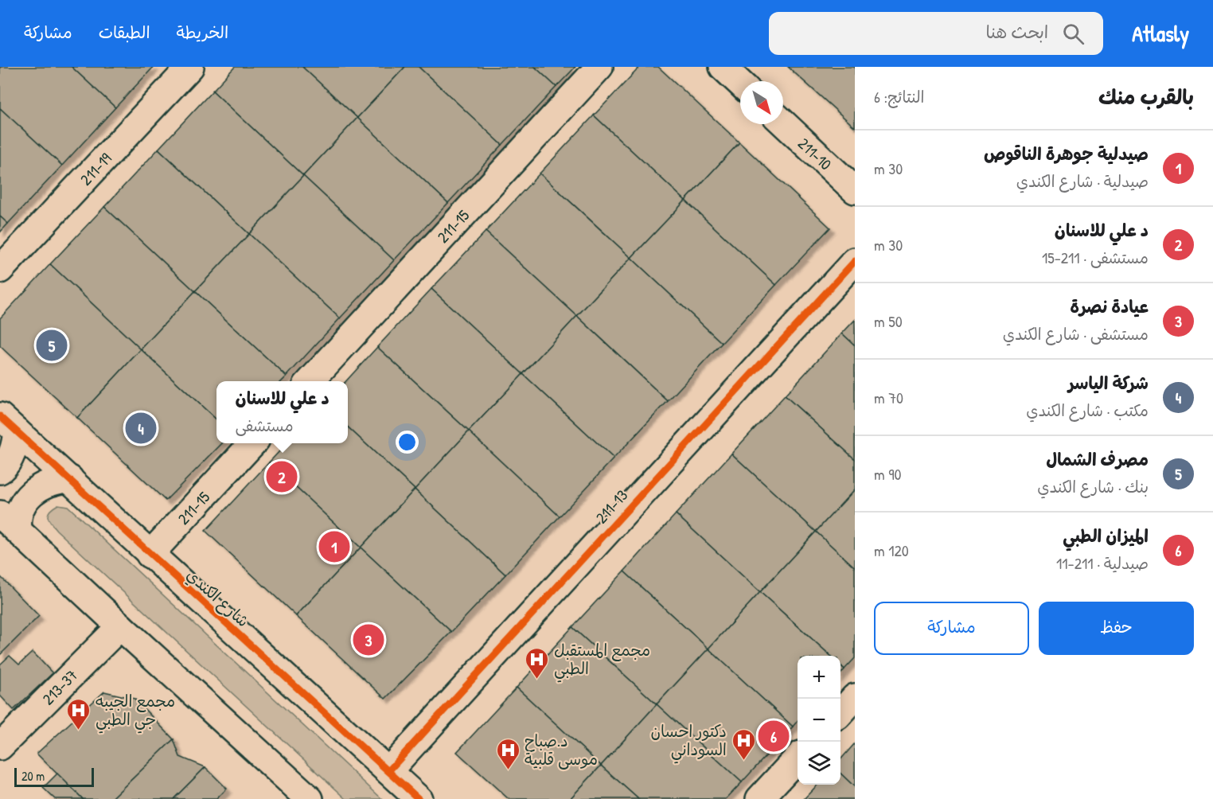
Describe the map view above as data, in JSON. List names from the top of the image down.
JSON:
{
  "streets": {
    "street": [
      "211-10",
      "211-19",
      "211-15",
      "211-13",
      "شارع الكندي",
      "213-37"
    ]
  },
  "crossings": [
    ["211-15", "شارع الكندي"],
    ["211-13", "شارع الكندي"]
  ],
  "places": {
    "hospital": [
      "مجمع المستقبل الطبي",
      "مجمع الجيبه جي الطبي",
      "دكتور احسان السوداني",
      "د.صباح موسى قلبية"
    ]
  },
  "scale_bar": "20 m",
  "north": "bottom right",
  "page": {
    "header": "Atlasly",
    "search": "ابحث هنا",
    "nav": ["الخريطة", "الطبقات", "مشاركة"],
    "heading": ["بالقرب منك", "النتائج: 6"],
    "list": [
      {
        "mark": "1",
        "name": "صيدلية جوهرة الناقوص",
        "note": "صيدلية · شارع الكندي",
        "value": "30 m"
      },
      {
        "mark": "2",
        "name": "د علي للاسنان",
        "note": "مستشفى · 211-15",
        "value": "30 m"
      },
      {
        "mark": "3",
        "name": "عيادة نصرة",
        "note": "مستشفى · شارع الكندي",
        "value": "50 m"
      },
      {
        "mark": "4",
        "name": "شركة الياسر",
        "note": "مكتب · شارع الكندي",
        "value": "70 m"
      },
      {
        "mark": "5",
        "name": "مصرف الشمال",
        "note": "بنك · شارع الكندي",
        "value": "90 m"
      },
      {
        "mark": "6",
        "name": "الميزان الطبي",
        "note": "صيدلية · 211-11",
        "value": "120 m"
      }
    ],
    "pins": [
      "5",
      "4",
      "2",
      "1",
      "3",
      "6"
    ],
    "popup": ["د علي للاسنان", "مستشفى"],
    "buttons": ["حفظ", "مشاركة"],
    "map_buttons": ["+", "−"],
    "scale": "20 m"
  }
}
